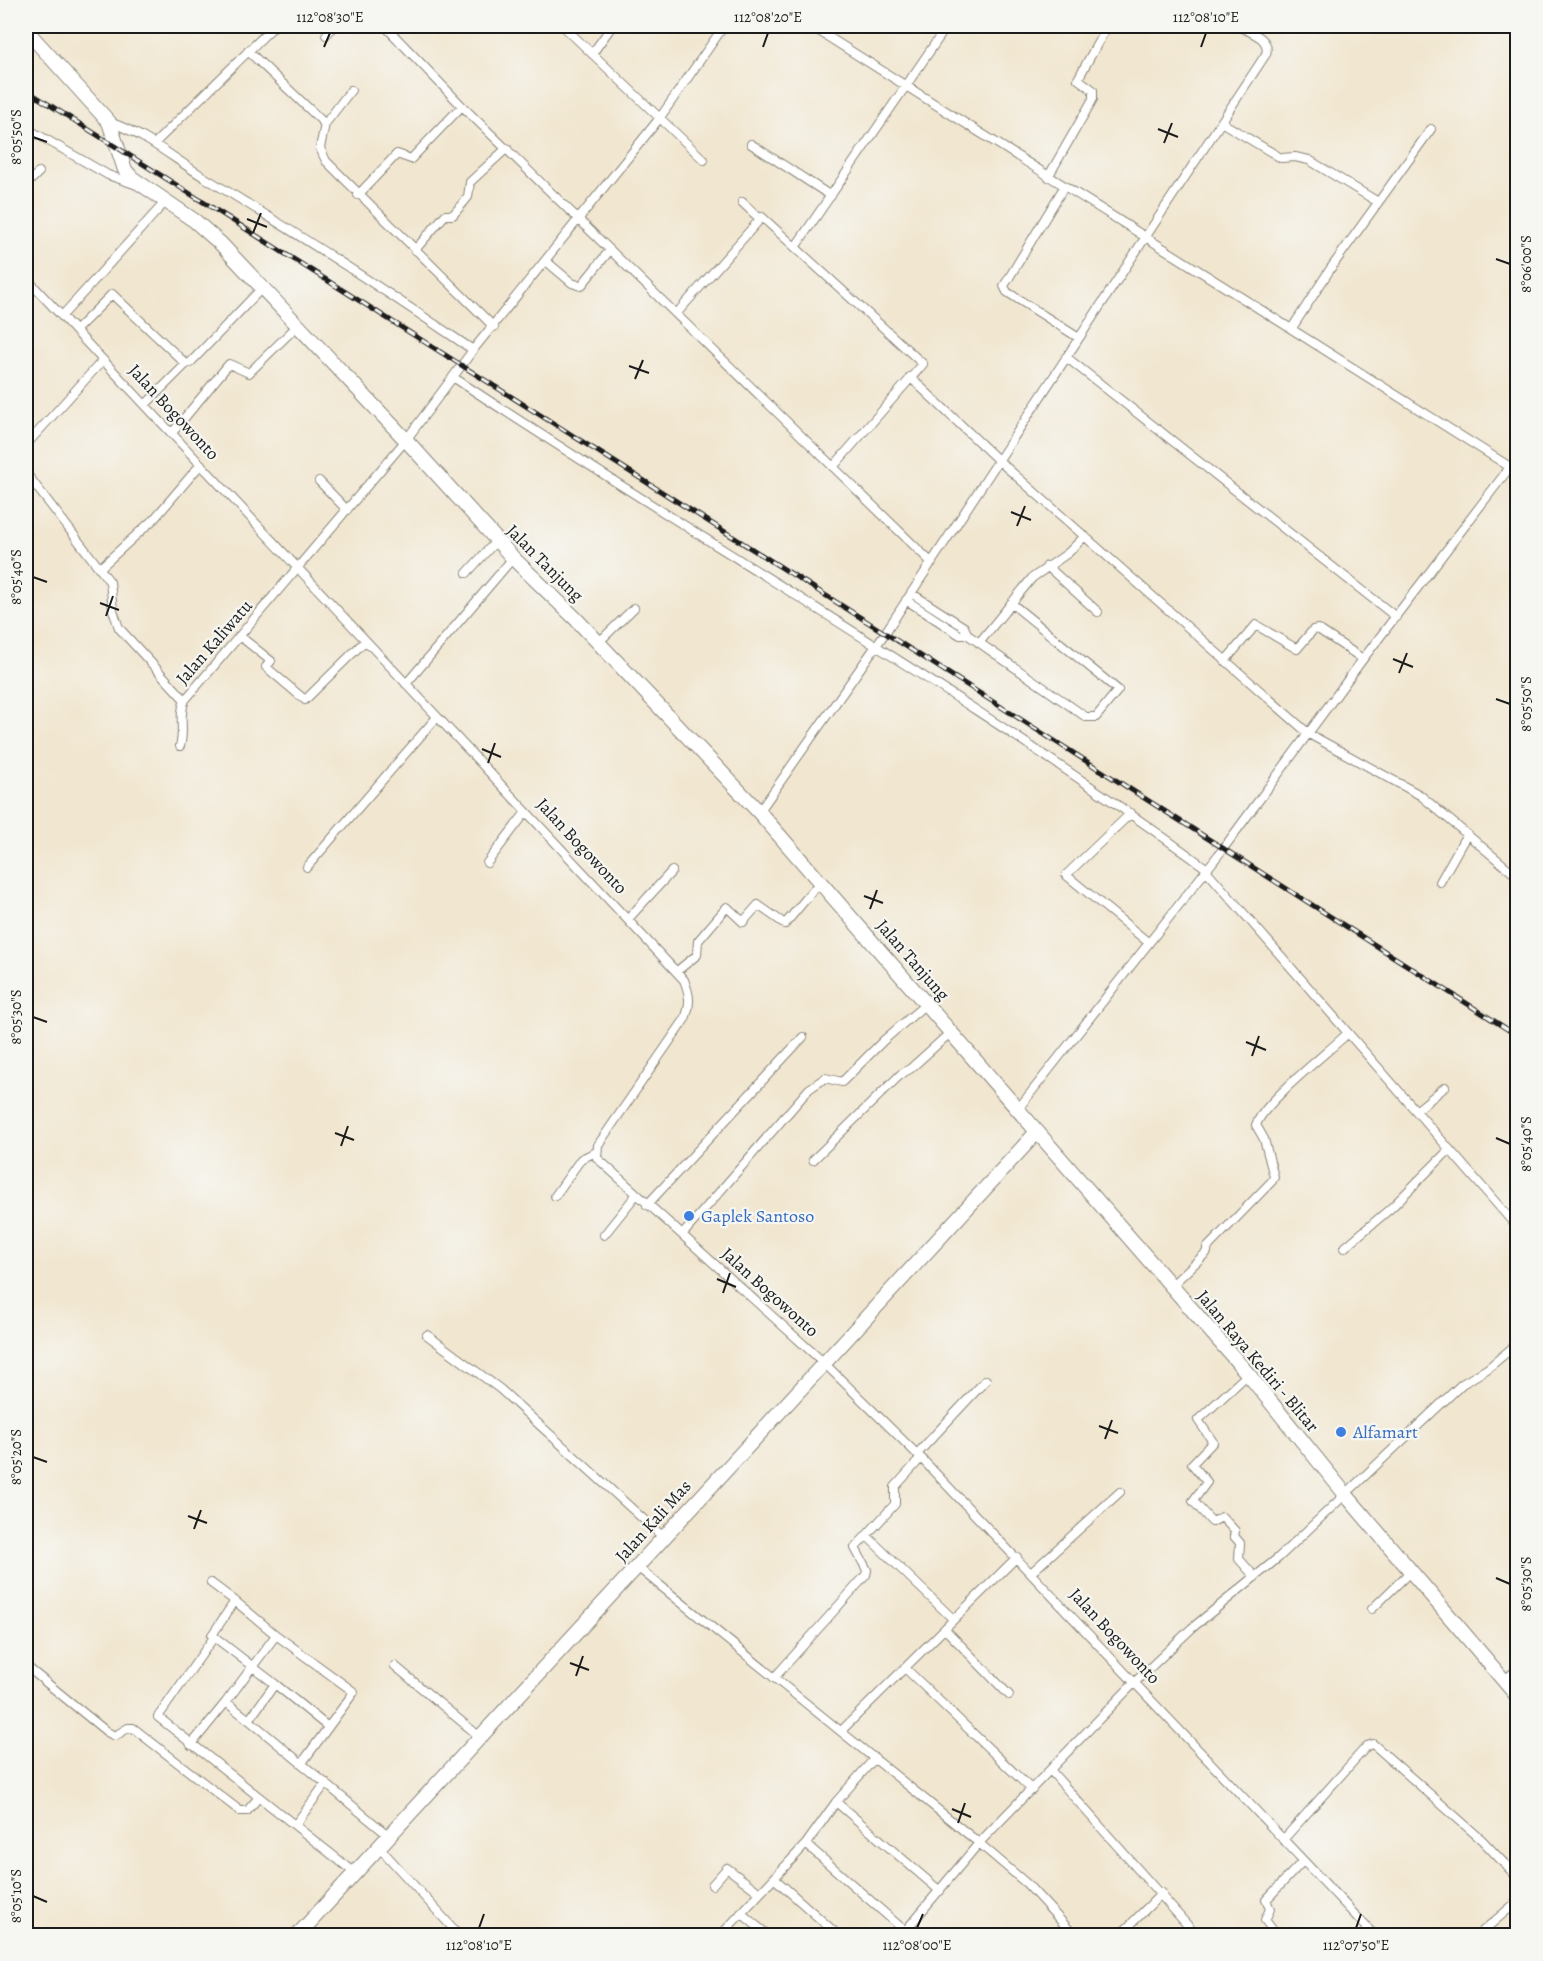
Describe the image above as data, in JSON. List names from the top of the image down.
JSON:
{
  "streets": {
    "main road": ["Jalan Tanjung", "Jalan Raya Kediri - Blitar", "Jalan Kali Mas"],
    "street": ["Jalan Bogowonto", "Jalan Kaliwatu"]
  },
  "crossings": [
    ["Jalan Bogowonto", "Jalan Kaliwatu"],
    ["Jalan Bogowonto", "Jalan Kali Mas"],
    ["Jalan Tanjung", "Jalan Raya Kediri - Blitar"],
    ["Jalan Tanjung", "Jalan Kali Mas"],
    ["Jalan Raya Kediri - Blitar", "Jalan Kali Mas"]
  ],
  "places": ["Gaplek Santoso", "Alfamart"],
  "coordinates": [
    "112°08'30\"E",
    "112°08'20\"E",
    "112°08'10\"E",
    "8°05'50\"S",
    "8°06'00\"S",
    "8°05'40\"S",
    "8°05'30\"S",
    "8°05'20\"S",
    "8°05'10\"S",
    "112°08'00\"E",
    "112°07'50\"E"
  ]
}
